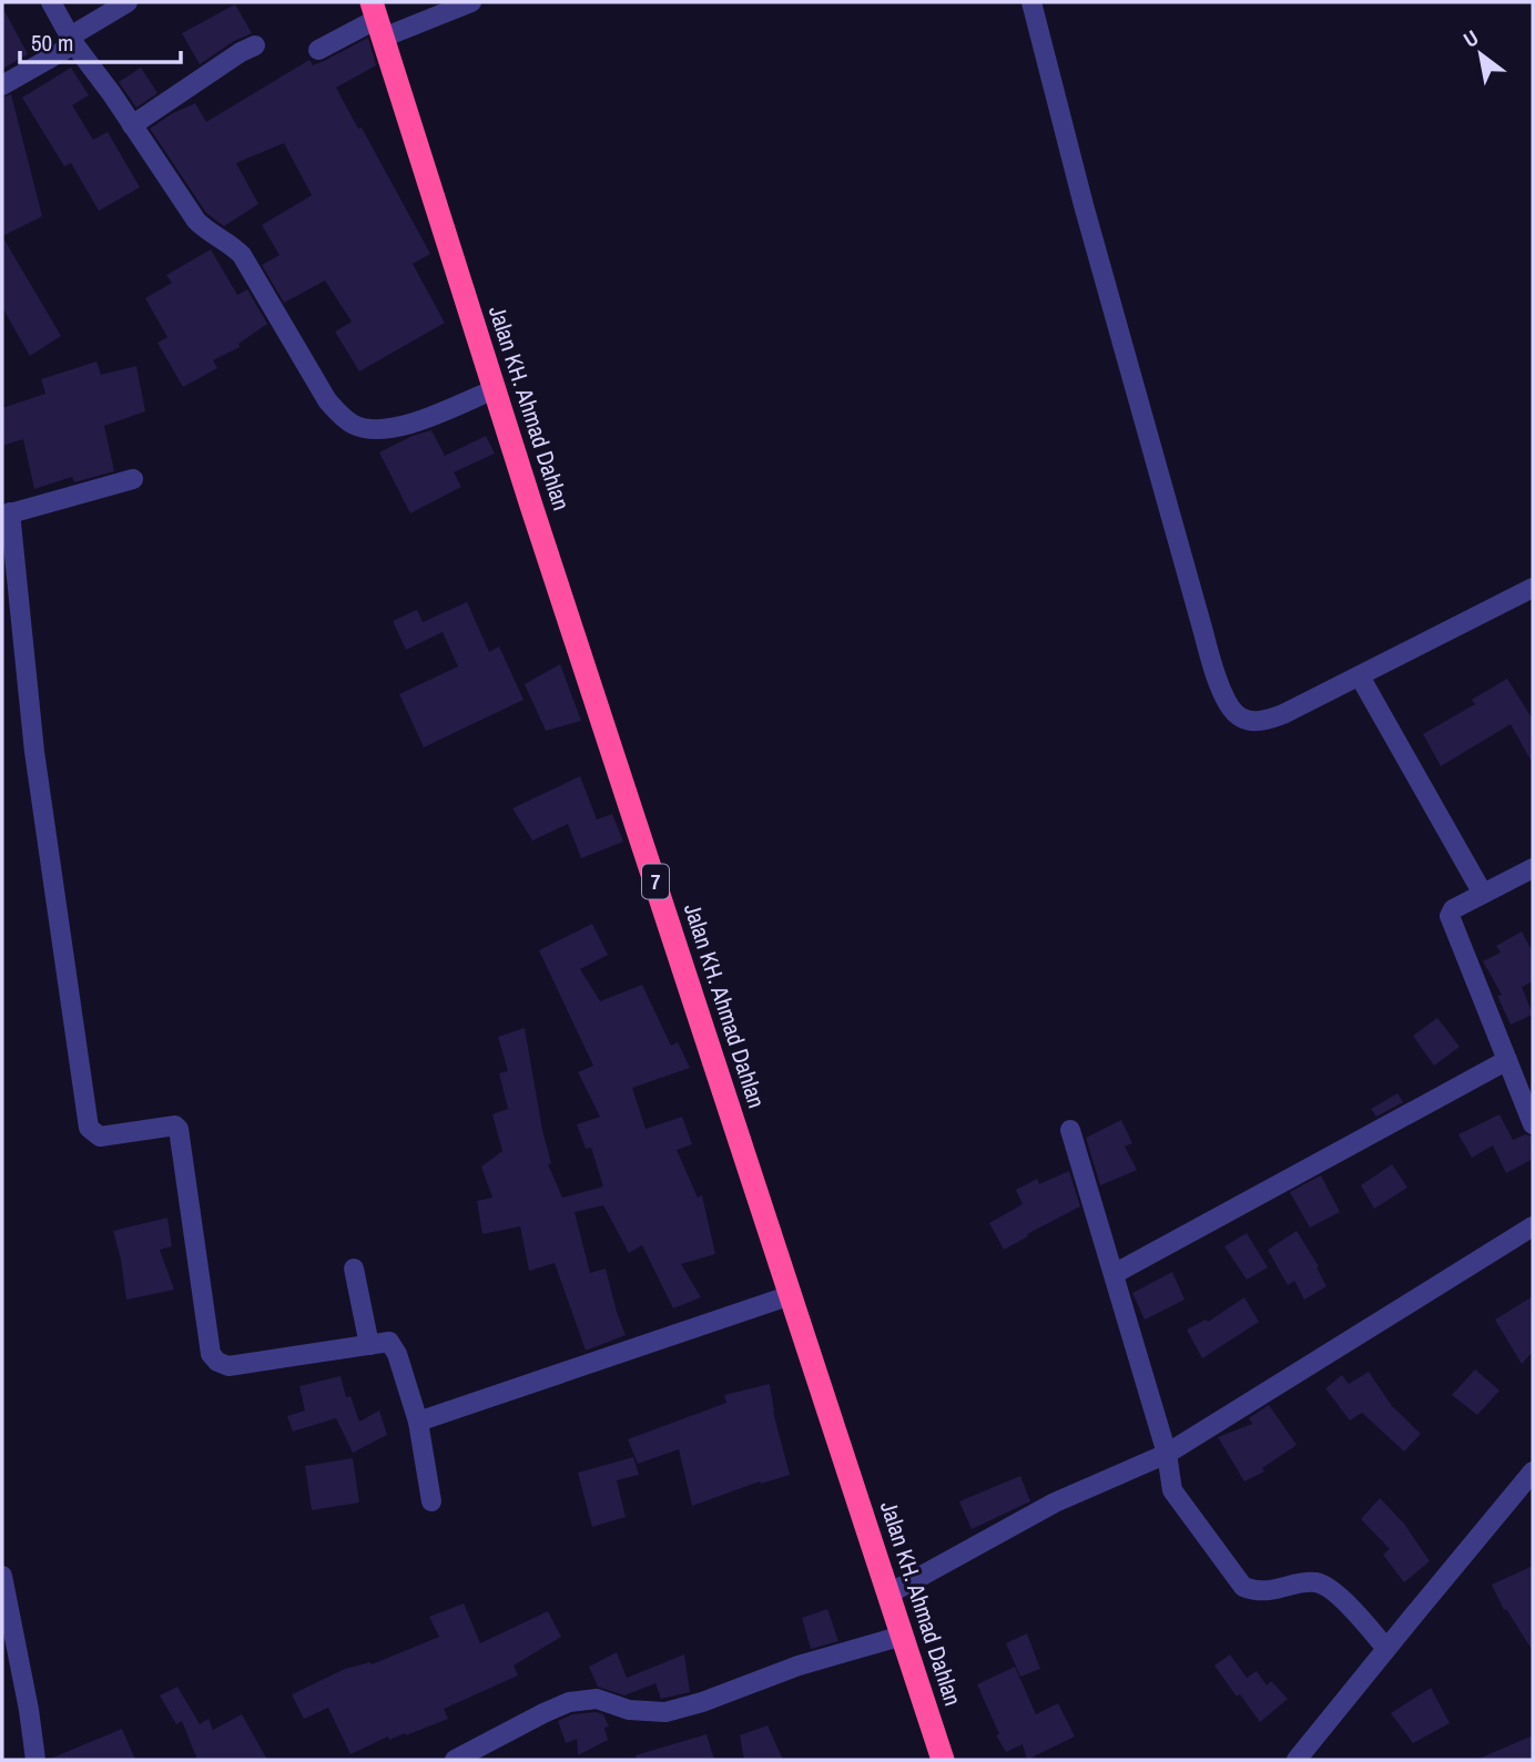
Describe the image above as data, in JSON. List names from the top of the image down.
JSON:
{
  "streets": {
    "highway": ["Jalan KH. Ahmad Dahlan", "7"]
  },
  "scale_bar": "50 m",
  "north": "top left"
}
